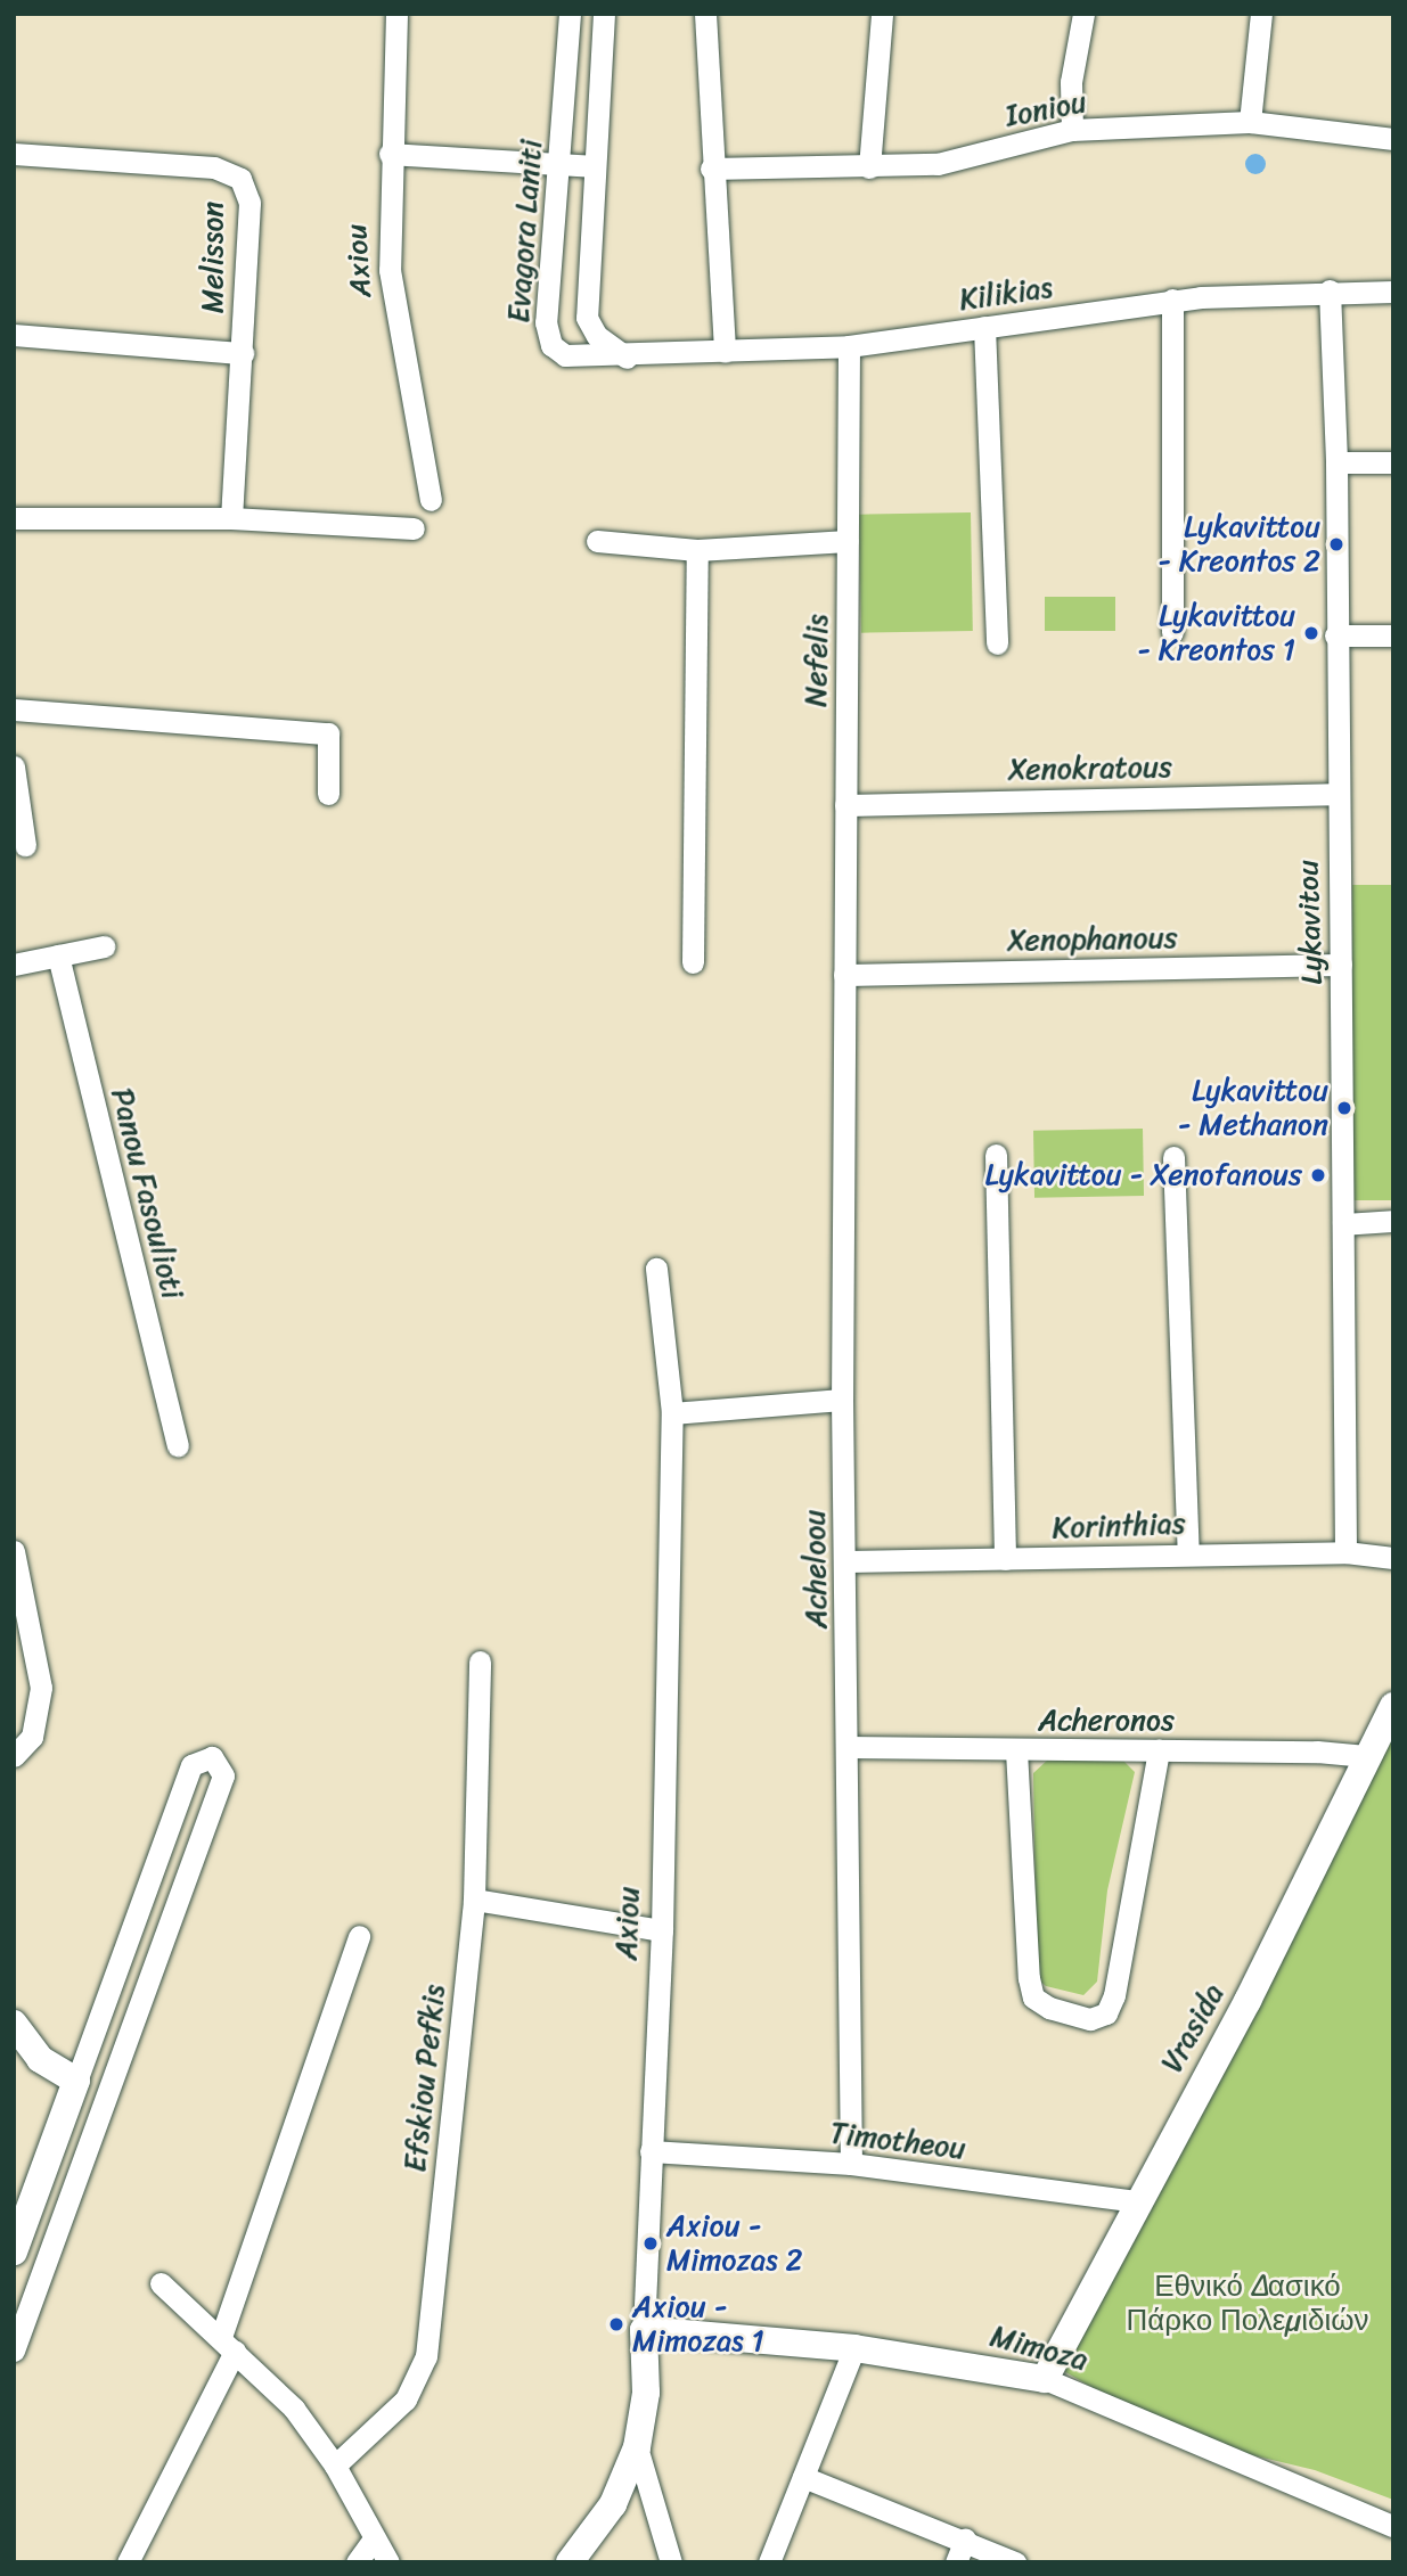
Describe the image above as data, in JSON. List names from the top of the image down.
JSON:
{
  "streets": {
    "street": [
      "Ioniou",
      "Evagora Laniti",
      "Melisson",
      "Axiou",
      "Kilikias",
      "Nefelis",
      "Xenokratous",
      "Lykavitou",
      "Xenophanous",
      "Panou Fasoulioti",
      "Korinthias",
      "Acheloou",
      "Acheronos",
      "Vrasida",
      "Efskiou Pefkis",
      "Timotheou",
      "Mimoza"
    ]
  },
  "crossings": [
    ["Evagora Laniti", "Kilikias"],
    ["Axiou", "Timotheou"],
    ["Axiou", "Mimoza"],
    ["Kilikias", "Nefelis"],
    ["Kilikias", "Lykavitou"],
    ["Nefelis", "Xenokratous"],
    ["Nefelis", "Xenophanous"],
    ["Nefelis", "Acheloou"],
    ["Xenokratous", "Lykavitou"],
    ["Lykavitou", "Xenophanous"],
    ["Lykavitou", "Korinthias"],
    ["Xenophanous", "Acheloou"],
    ["Korinthias", "Acheloou"],
    ["Acheloou", "Acheronos"],
    ["Acheloou", "Timotheou"],
    ["Acheronos", "Vrasida"],
    ["Vrasida", "Timotheou"],
    ["Vrasida", "Mimoza"]
  ],
  "parks": ["Εθνικό Δασικό Πάρκο Πολεμιδιών"],
  "places": [
    "Lykavittou - Kreontos 2",
    "Lykavittou - Kreontos 1",
    "Lykavittou - Methanon",
    "Lykavittou - Xenofanous",
    "Axiou - Mimozas 2",
    "Axiou - Mimozas 1"
  ]
}
